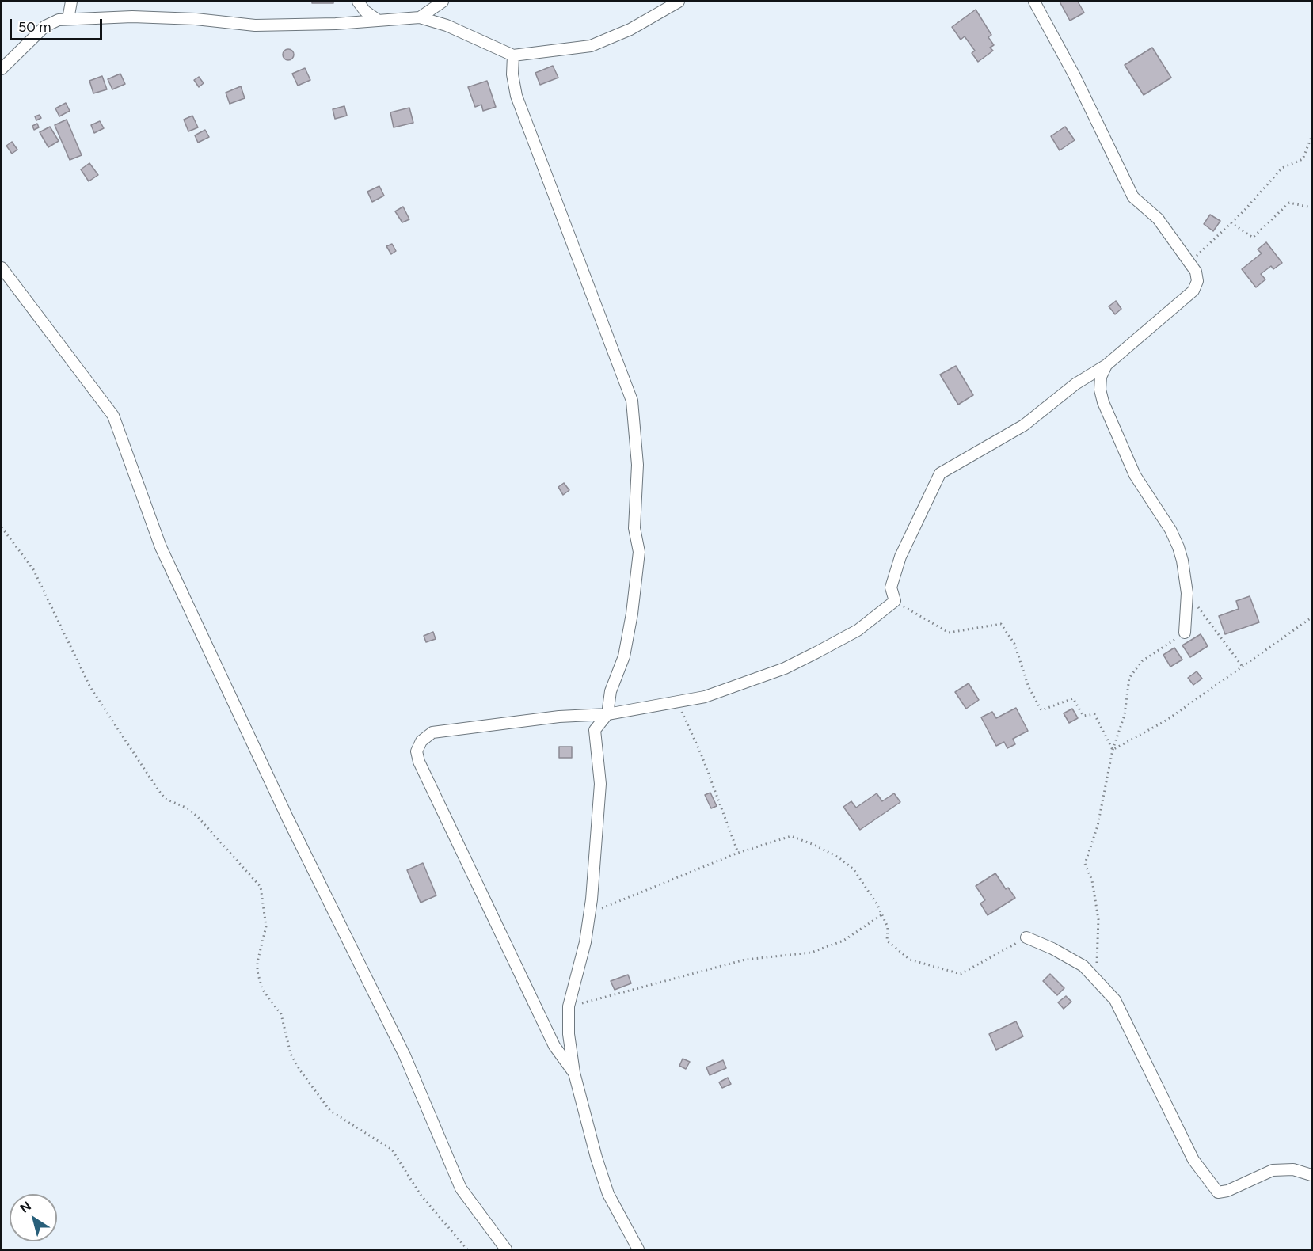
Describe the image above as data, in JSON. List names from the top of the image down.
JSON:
{
  "scale_bar": "50 m",
  "north": "top left"
}
